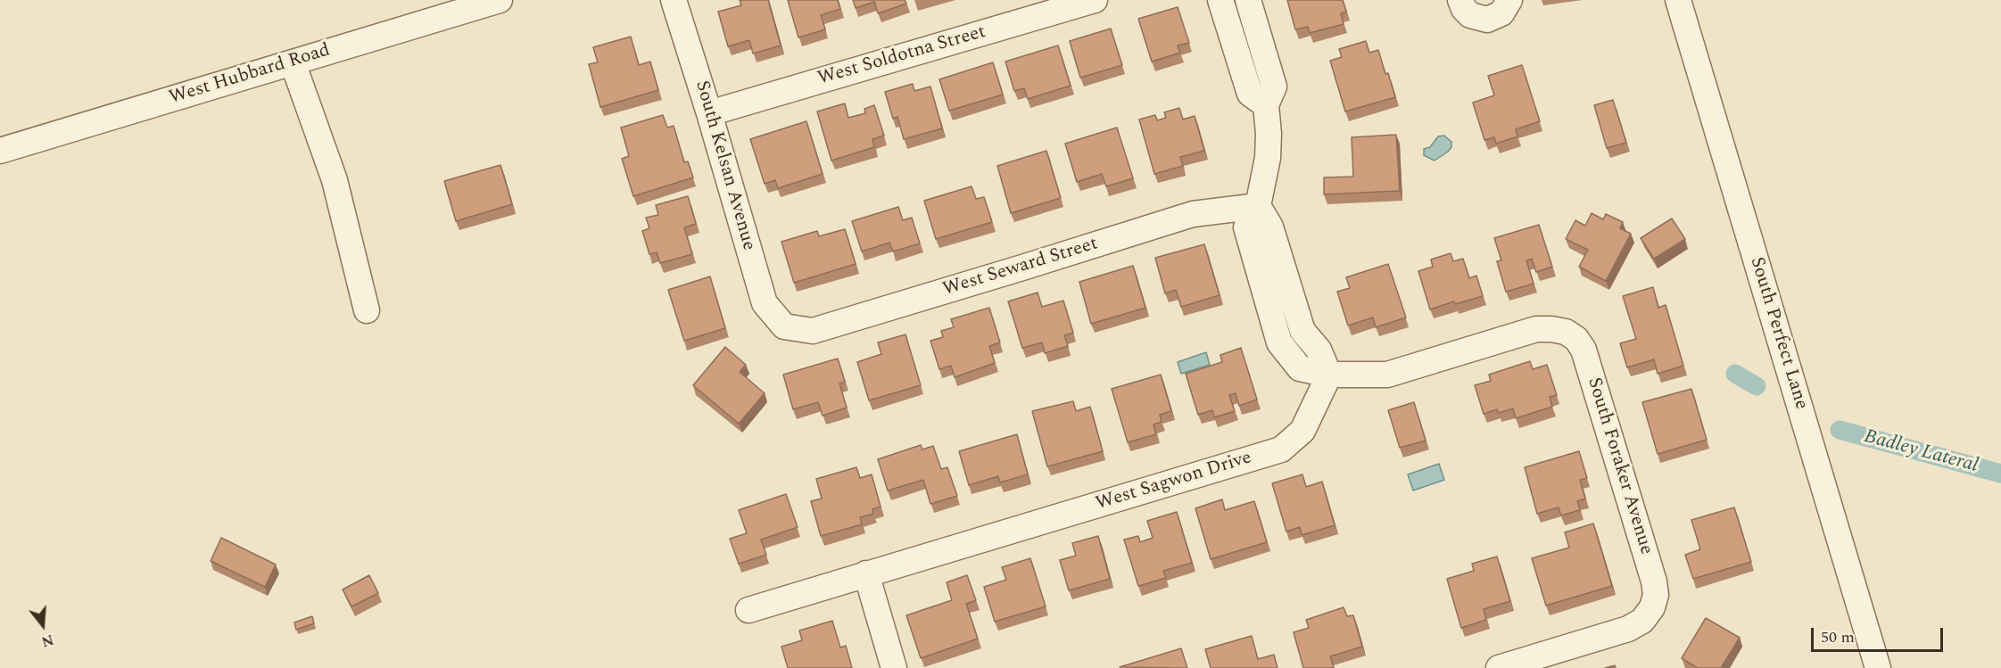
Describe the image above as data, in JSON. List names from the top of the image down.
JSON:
{
  "streets": {
    "street": [
      "West Soldotna Street",
      "West Hubbard Road",
      "South Kelsan Avenue",
      "West Seward Street",
      "South Perfect Lane",
      "South Foraker Avenue",
      "West Sagwon Drive"
    ]
  },
  "crossings": [
    ["West Soldotna Street", "South Kelsan Avenue"],
    ["South Kelsan Avenue", "West Seward Street"],
    ["South Foraker Avenue", "West Sagwon Drive"]
  ],
  "water": ["Badley Lateral"],
  "scale_bar": "50 m",
  "north": "bottom"
}
